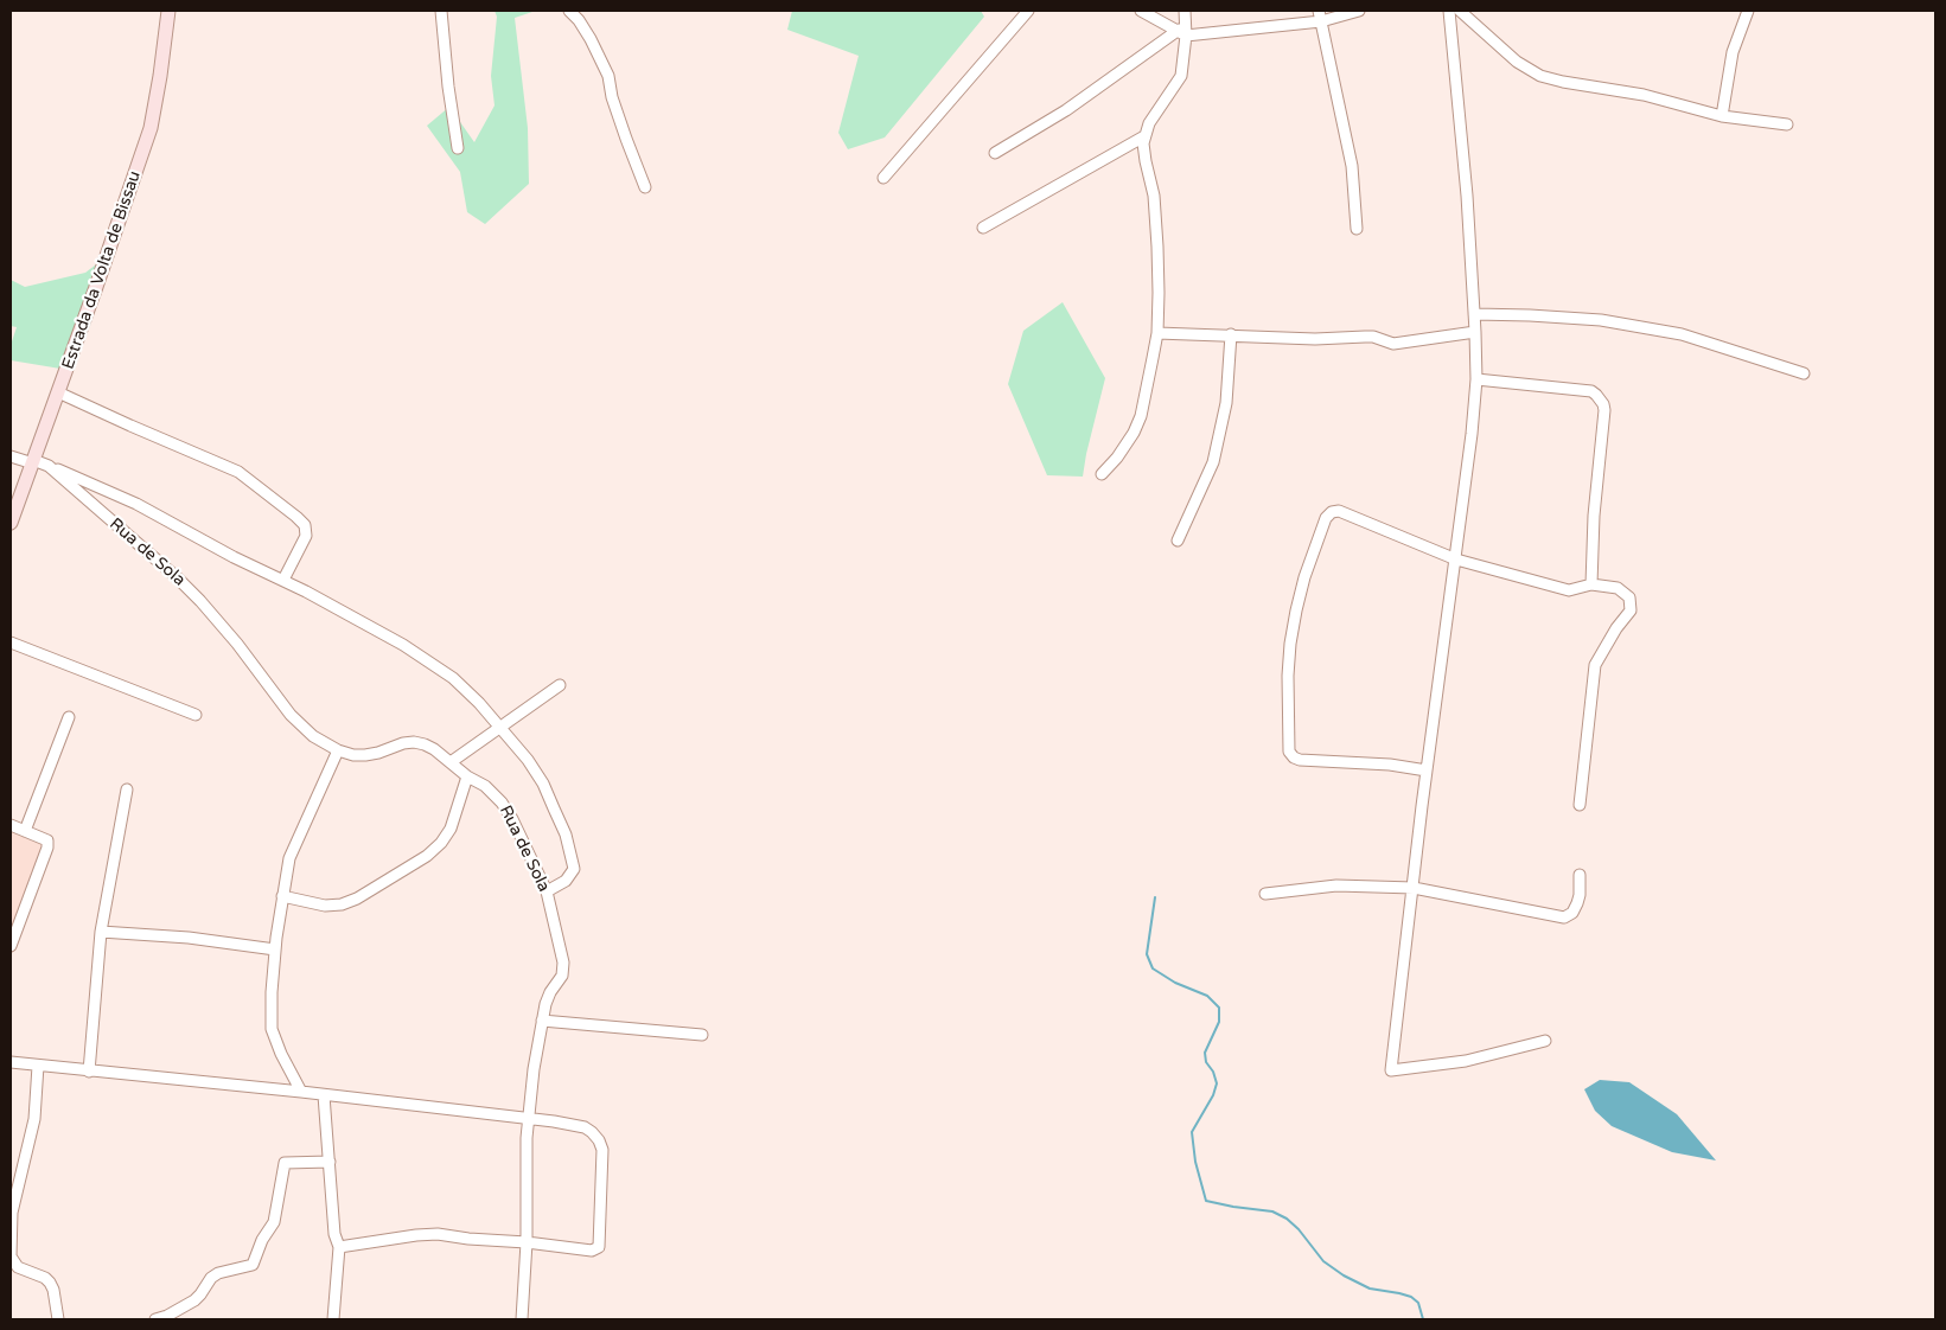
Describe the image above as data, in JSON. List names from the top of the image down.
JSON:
{
  "streets": {
    "main road": ["Estrada da Volta de Bissau"],
    "street": ["Rua de Sola"]
  },
  "crossings": [
    ["Estrada da Volta de Bissau", "Rua de Sola"]
  ]
}
